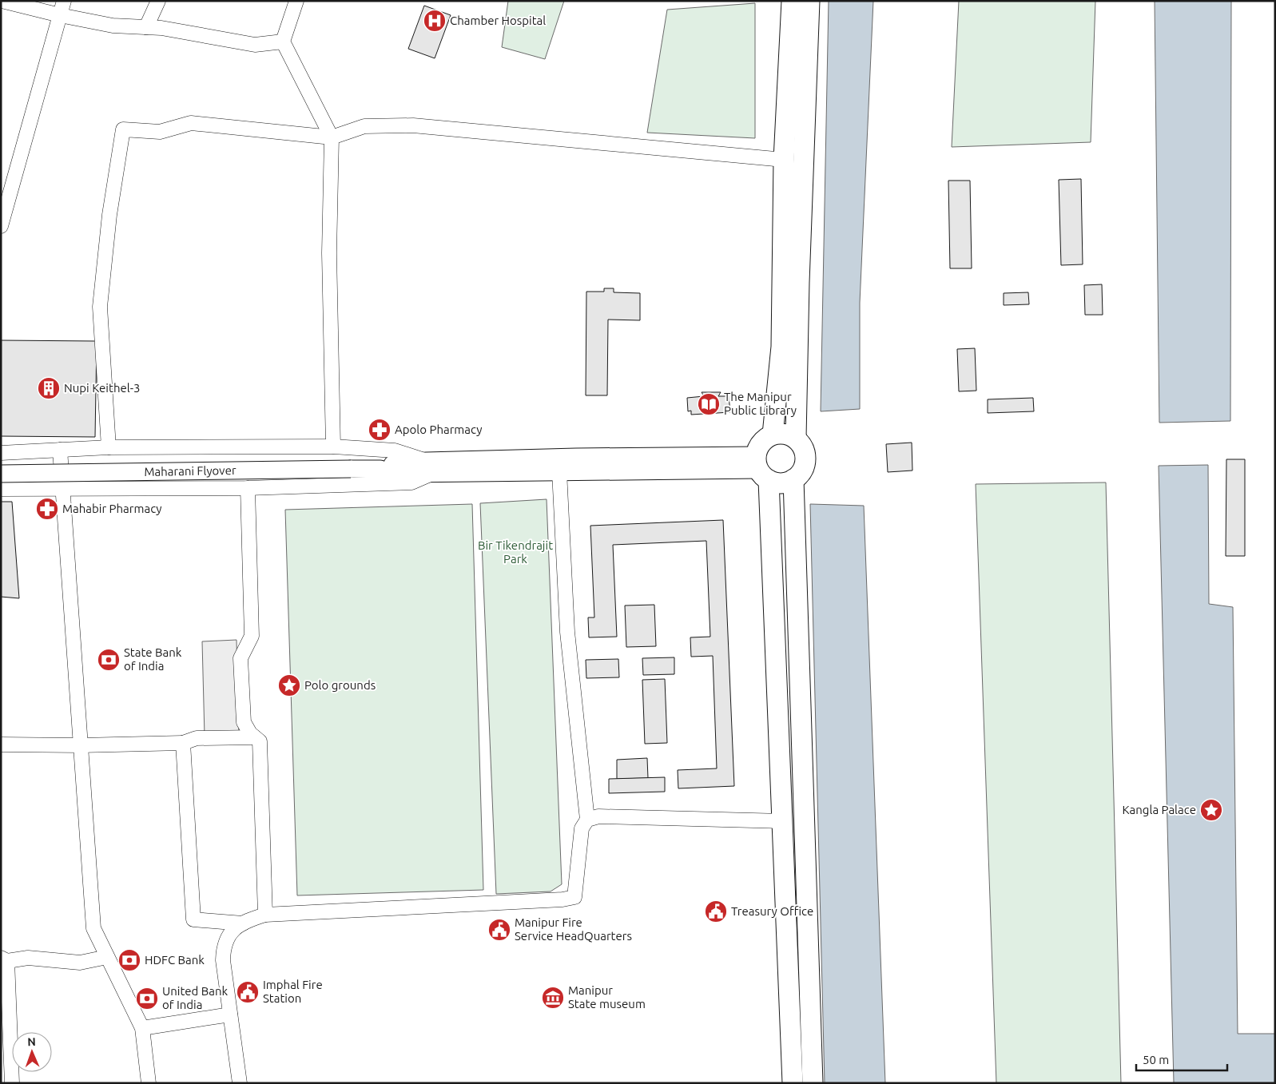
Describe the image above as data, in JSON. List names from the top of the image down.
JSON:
{
  "streets": {
    "main road": ["Maharani Flyover"]
  },
  "parks": ["Bir Tikendrajit Park"],
  "places": {
    "hospital": ["Chamber Hospital"],
    "building": ["Nupi Keithel-3"],
    "library": ["The Manipur Public Library"],
    "pharmacy": ["Apolo Pharmacy", "Mahabir Pharmacy"],
    "bank": ["State Bank of India", "HDFC Bank", "United Bank of India"],
    "place": ["Polo grounds", "Kangla Palace"],
    "public building": ["Treasury Office", "Manipur Fire Service HeadQuarters", "Imphal Fire Station"],
    "museum": ["Manipur State museum"]
  },
  "scale_bar": "50 m",
  "north": "top"
}
